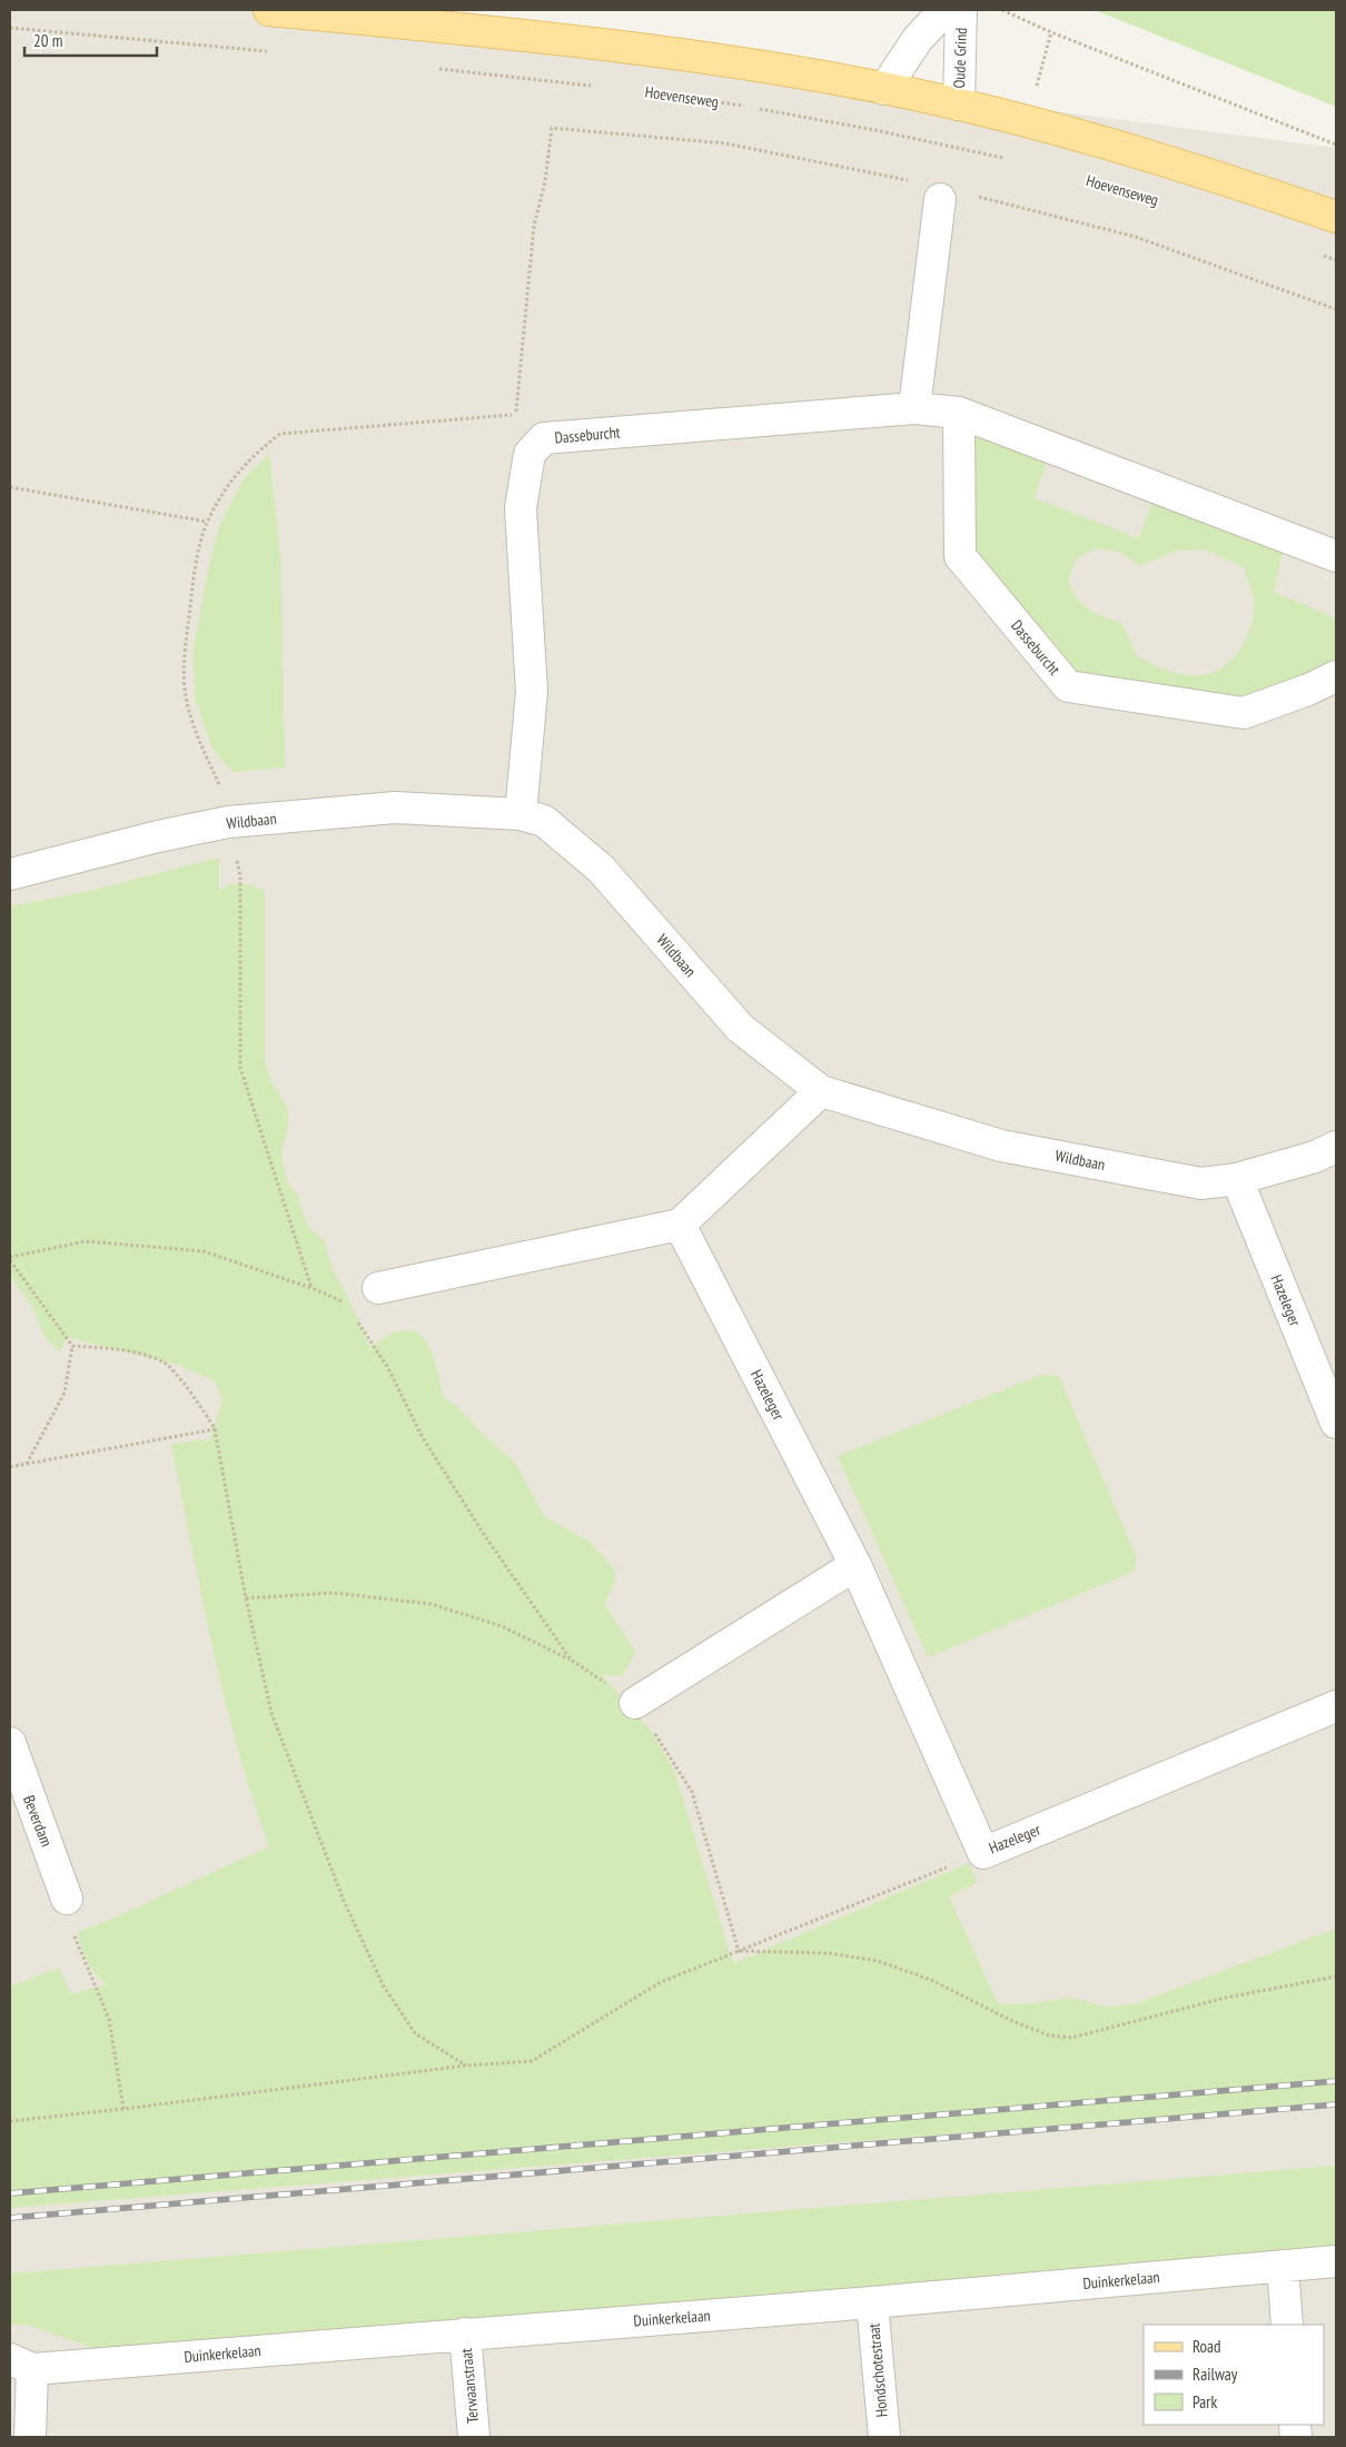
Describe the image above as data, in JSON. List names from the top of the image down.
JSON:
{
  "streets": {
    "street": [
      "Oude Grind",
      "Dasseburcht",
      "Wildbaan",
      "Hazeleger",
      "Beverdam",
      "Duinkerkelaan",
      "Hondschotestraat",
      "Terwaanstraat"
    ],
    "path": ["Hoevenseweg"]
  },
  "crossings": [
    ["Dasseburcht", "Wildbaan"],
    ["Wildbaan", "Hazeleger"],
    ["Duinkerkelaan", "Hondschotestraat"],
    ["Duinkerkelaan", "Terwaanstraat"]
  ],
  "legend": ["Road", "Railway", "Park"],
  "scale_bar": "20 m"
}
